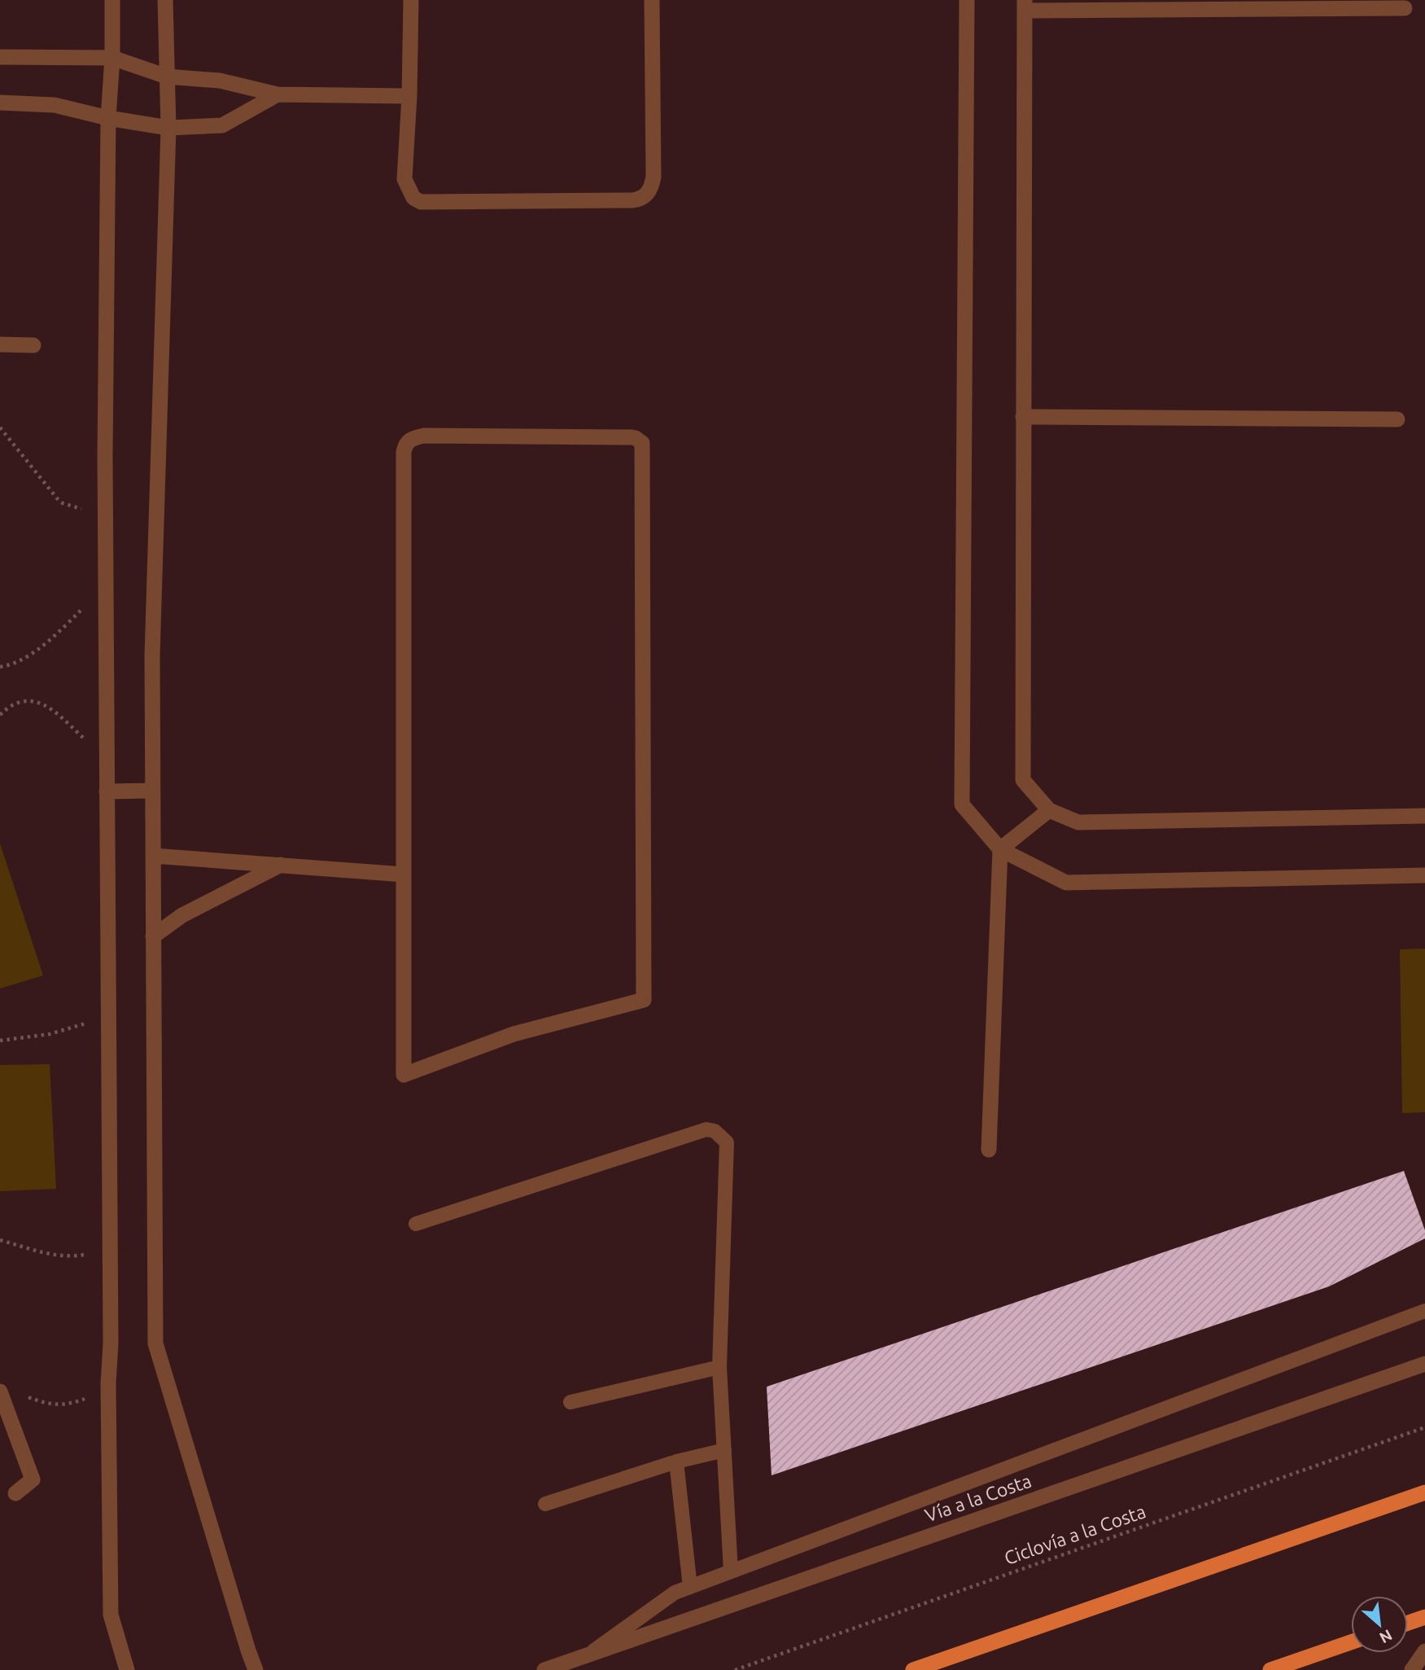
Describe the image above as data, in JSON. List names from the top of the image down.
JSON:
{
  "streets": {
    "street": ["Vía a la Costa"],
    "path": ["Ciclovía a la Costa"]
  },
  "north": "bottom right"
}
